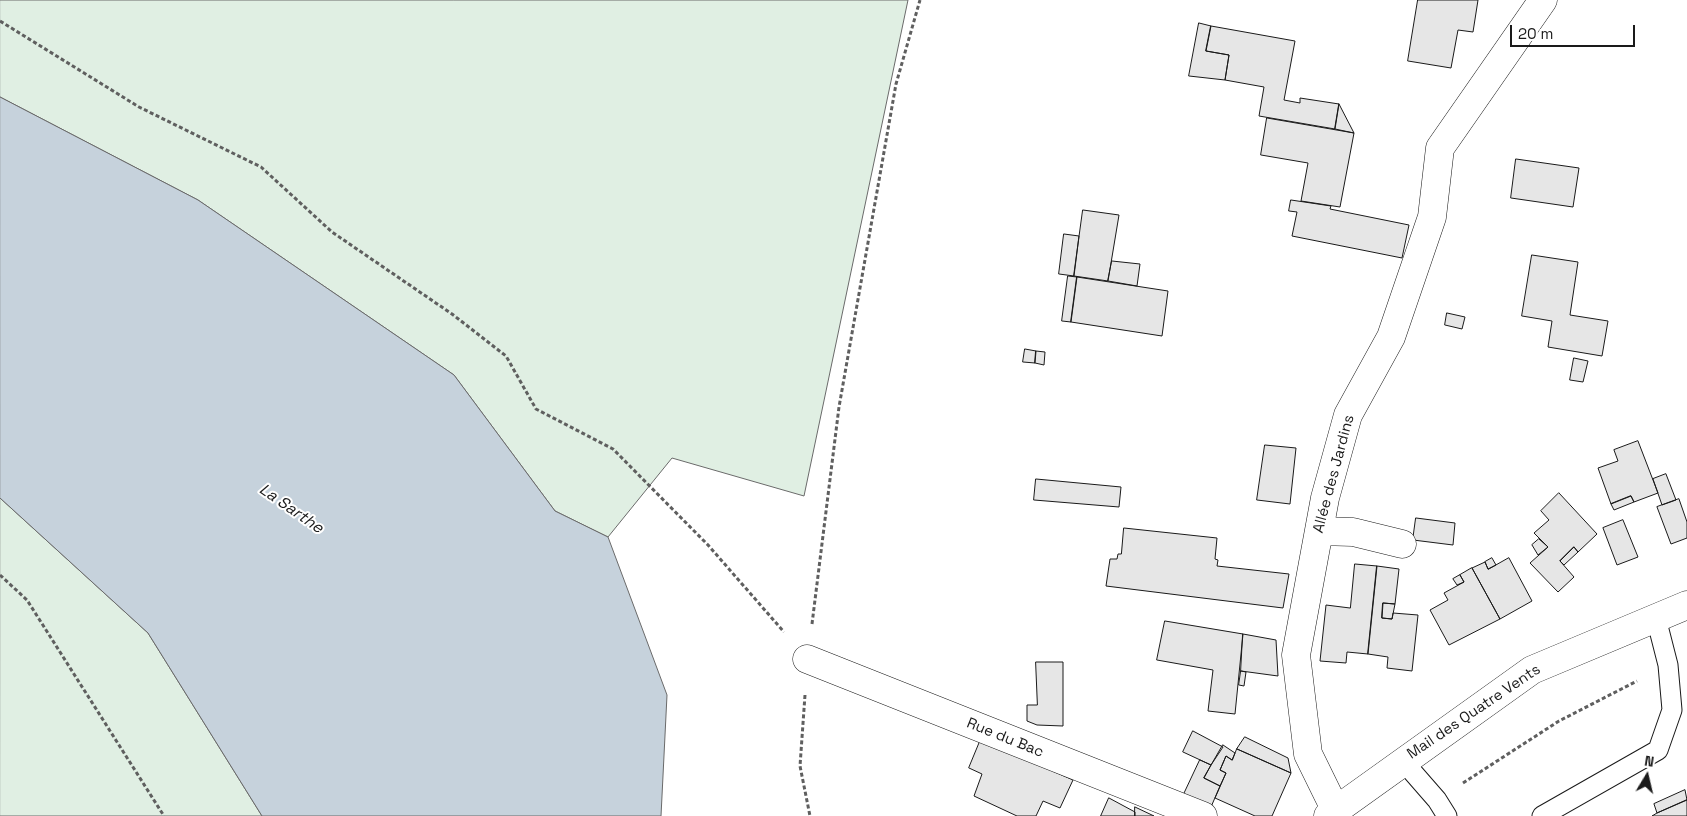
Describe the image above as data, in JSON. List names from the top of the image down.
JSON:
{
  "streets": {
    "street": ["Allée des Jardins", "Mail des Quatre Vents", "Rue du Bac"]
  },
  "crossings": [
    ["Allée des Jardins", "Mail des Quatre Vents"]
  ],
  "water": ["La Sarthe"],
  "scale_bar": "20 m",
  "north": "top"
}
